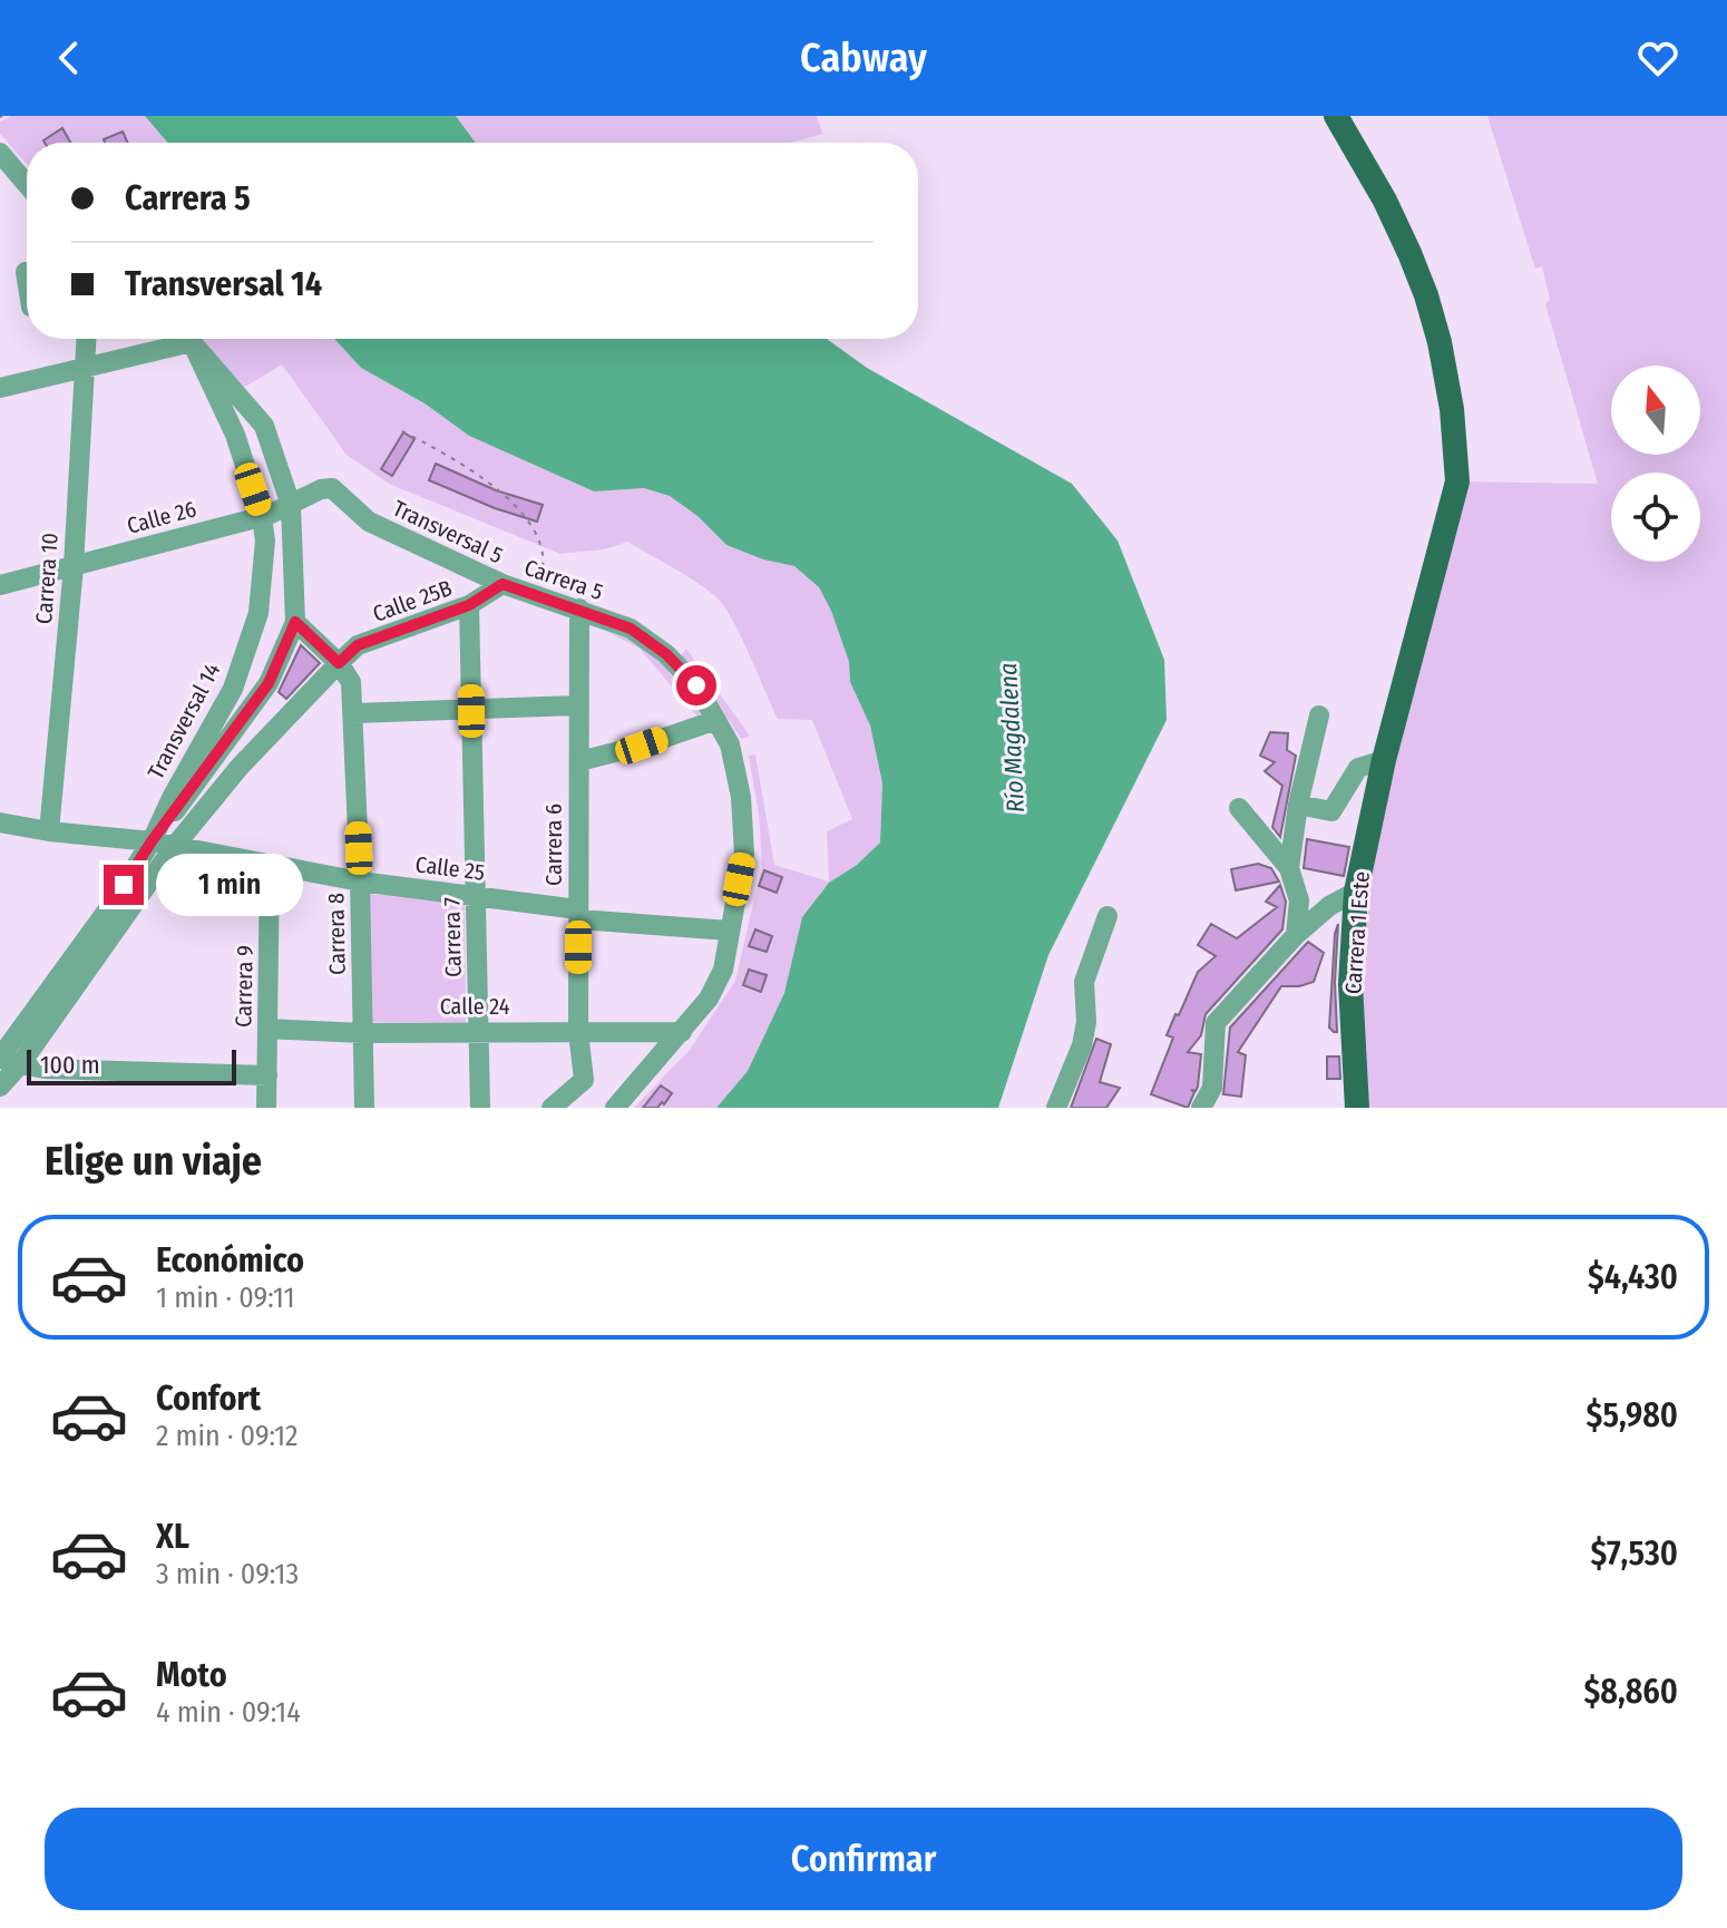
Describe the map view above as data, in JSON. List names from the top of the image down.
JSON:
{
  "streets": {
    "main road": ["Carrera 1 Este"],
    "street": [
      "Calle 26",
      "Transversal 5",
      "Carrera 10",
      "Carrera 5",
      "Calle 25B",
      "Transversal 14",
      "Carrera 6",
      "Calle 25",
      "Carrera 8",
      "Carrera 7",
      "Carrera 9",
      "Calle 24"
    ]
  },
  "crossings": [
    ["Calle 26", "Transversal 5"],
    ["Calle 26", "Carrera 10"],
    ["Calle 26", "Transversal 14"],
    ["Transversal 5", "Carrera 5"],
    ["Transversal 5", "Calle 25B"],
    ["Carrera 10", "Calle 25"],
    ["Carrera 5", "Calle 25B"],
    ["Carrera 5", "Carrera 6"],
    ["Carrera 5", "Calle 25"],
    ["Carrera 5", "Calle 24"],
    ["Calle 25B", "Transversal 14"],
    ["Calle 25B", "Carrera 8"],
    ["Calle 25B", "Carrera 7"],
    ["Transversal 14", "Calle 25"],
    ["Transversal 14", "Carrera 8"],
    ["Carrera 6", "Calle 25"],
    ["Carrera 6", "Calle 24"],
    ["Calle 25", "Carrera 8"],
    ["Calle 25", "Carrera 7"],
    ["Calle 25", "Carrera 9"],
    ["Carrera 8", "Calle 24"],
    ["Carrera 7", "Calle 24"],
    ["Carrera 9", "Calle 24"]
  ],
  "water": ["Río Magdalena"],
  "scale_bar": "100 m",
  "north": "top",
  "page": {
    "header": "Cabway",
    "banner": ["Carrera 5", "Transversal 14"],
    "bubble": "1 min",
    "scale": "100 m",
    "heading": "Elige un viaje",
    "list": [
      {
        "name": "Económico",
        "note": "1 min · 09:11",
        "value": "$4,430"
      },
      {
        "name": "Confort",
        "note": "2 min · 09:12",
        "value": "$5,980"
      },
      {
        "name": "XL",
        "note": "3 min · 09:13",
        "value": "$7,530"
      },
      {
        "name": "Moto",
        "note": "4 min · 09:14",
        "value": "$8,860"
      }
    ],
    "buttons": "Confirmar"
  }
}
